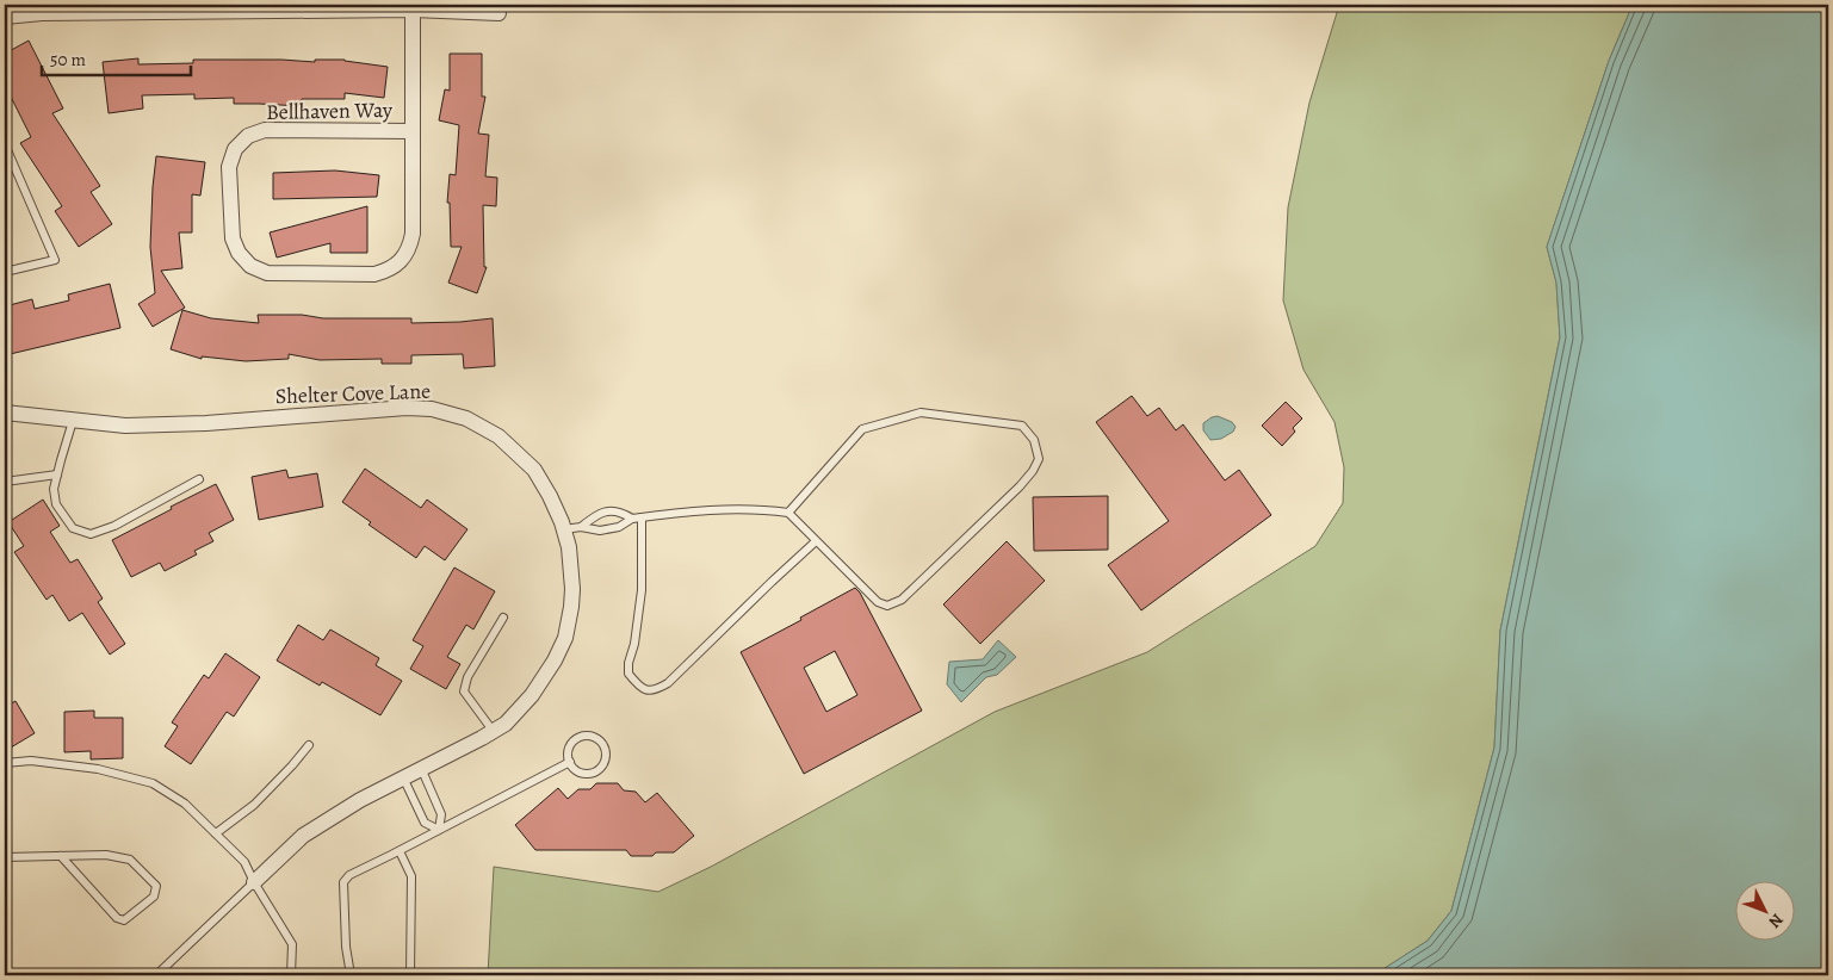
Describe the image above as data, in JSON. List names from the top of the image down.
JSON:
{
  "streets": {
    "street": ["Bellhaven Way", "Shelter Cove Lane"]
  },
  "scale_bar": "50 m",
  "north": "bottom right"
}
